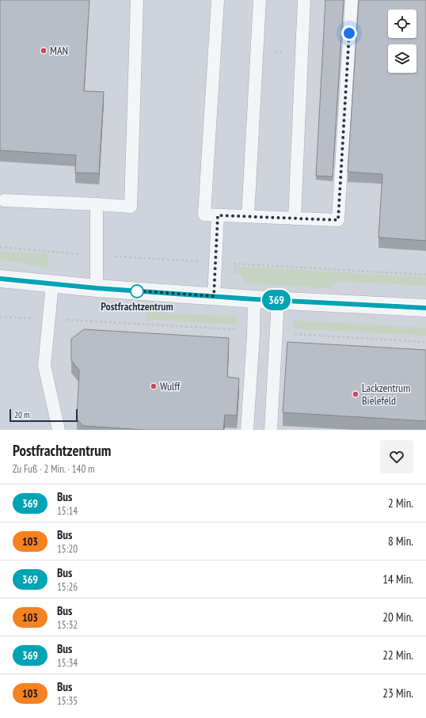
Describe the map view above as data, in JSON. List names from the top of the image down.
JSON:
{
  "places": [
    "MAN",
    "Postfrachtzentrum",
    "Wulff",
    "Lackzentrum Bielefeld"
  ],
  "lines": ["bus line 369"],
  "scale_bar": "20 m",
  "page": {
    "on_map": "369",
    "scale": "20 m",
    "heading": ["Postfrachtzentrum", "Zu Fuß · 2 Min. · 140 m"],
    "list": [
      {
        "mark": "369",
        "name": "Bus",
        "note": "15:14",
        "value": "2 Min."
      },
      {
        "mark": "103",
        "name": "Bus",
        "note": "15:20",
        "value": "8 Min."
      },
      {
        "mark": "369",
        "name": "Bus",
        "note": "15:26",
        "value": "14 Min."
      },
      {
        "mark": "103",
        "name": "Bus",
        "note": "15:32",
        "value": "20 Min."
      },
      {
        "mark": "369",
        "name": "Bus",
        "note": "15:34",
        "value": "22 Min."
      },
      {
        "mark": "103",
        "name": "Bus",
        "note": "15:35",
        "value": "23 Min."
      }
    ]
  }
}
